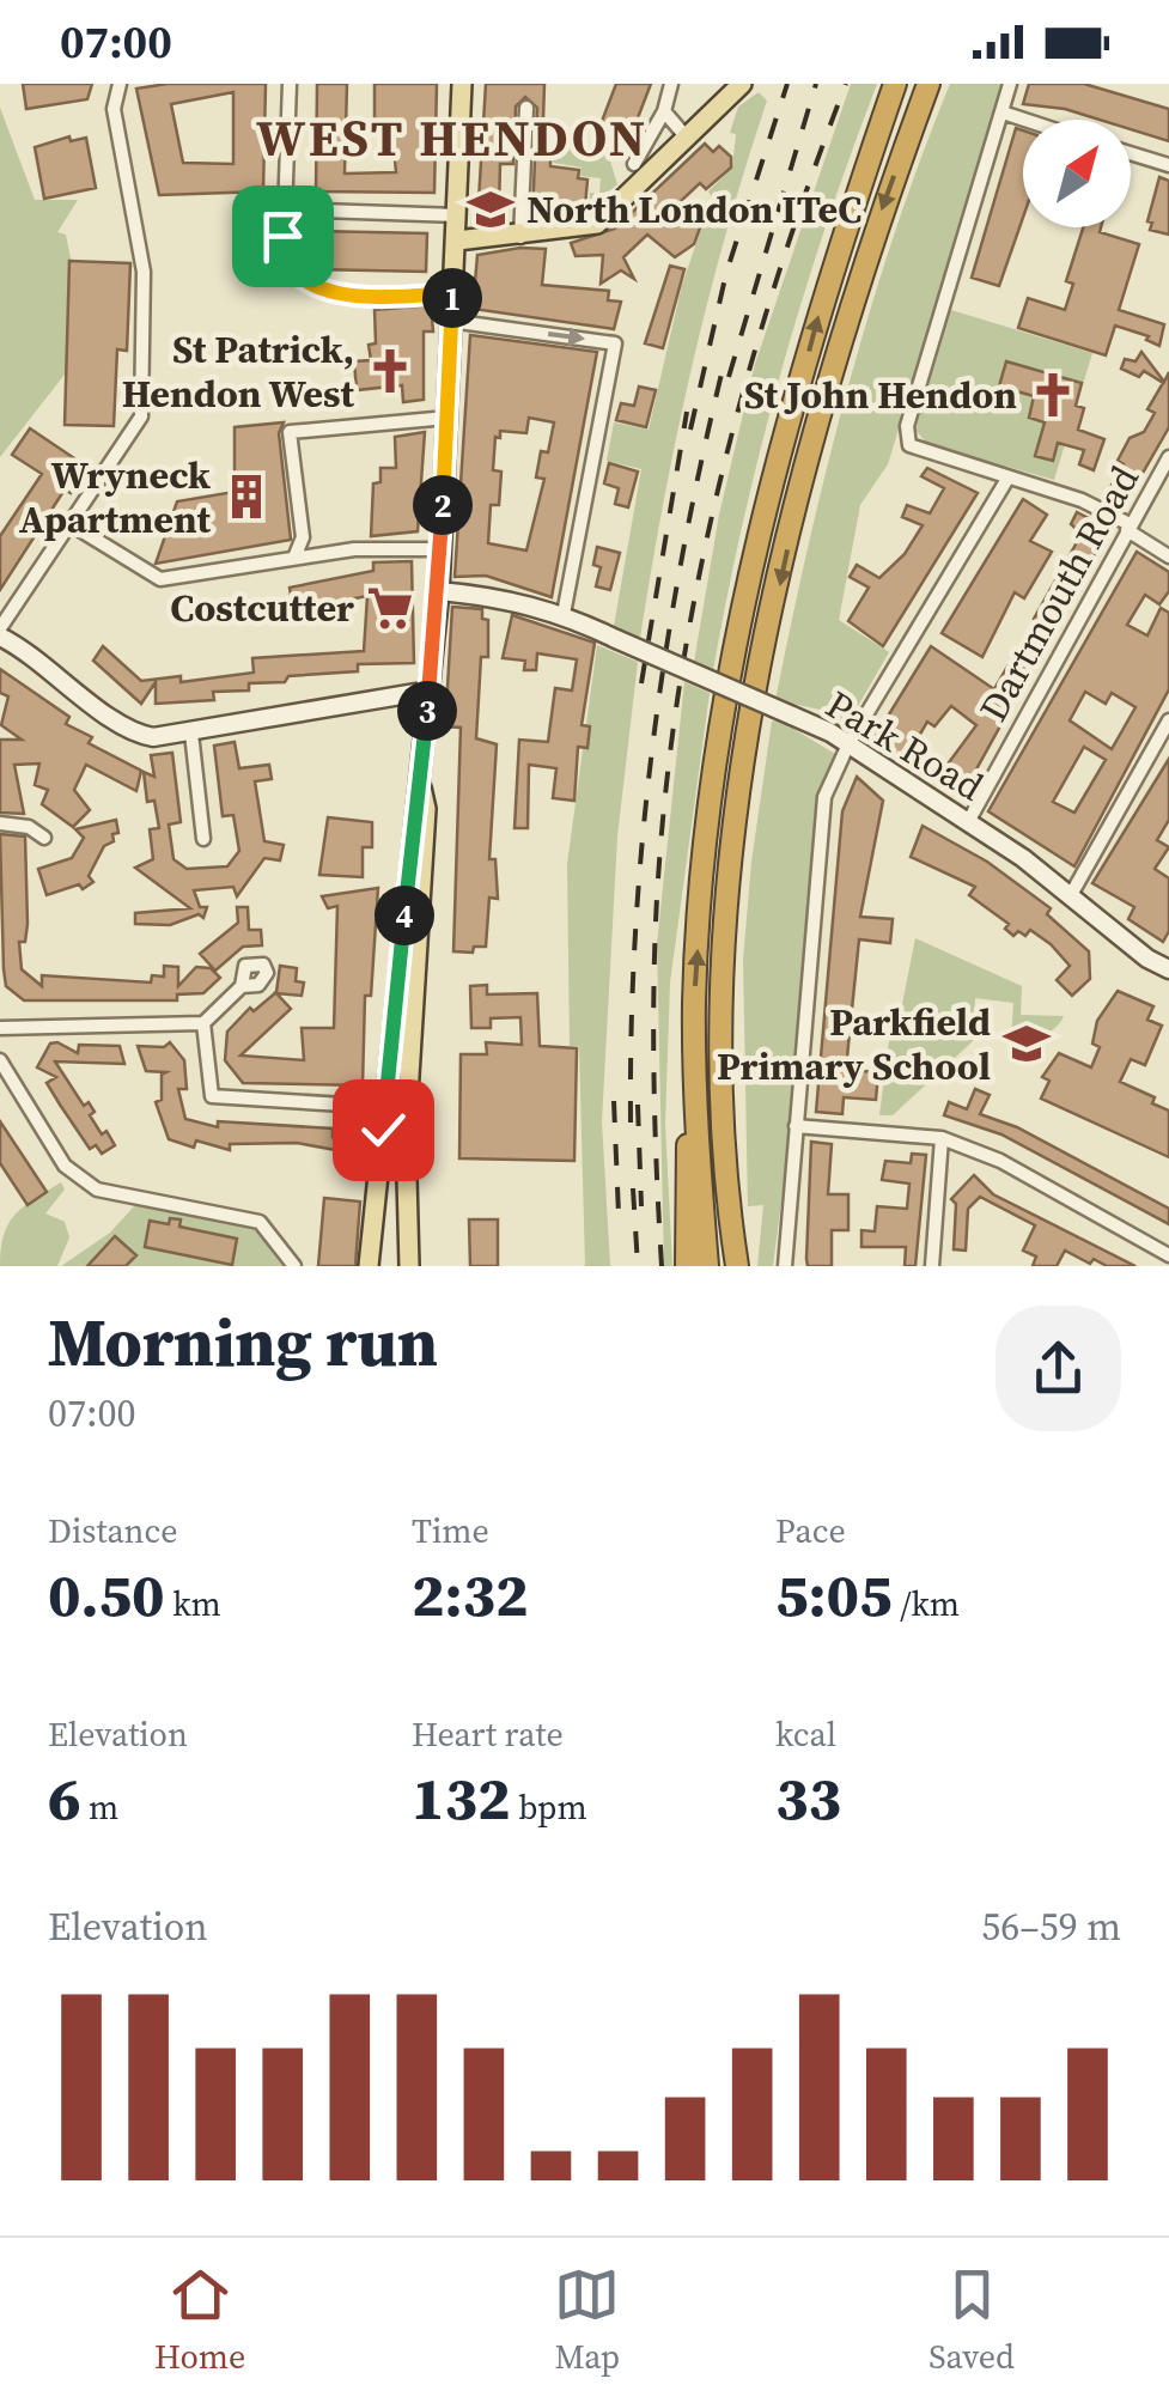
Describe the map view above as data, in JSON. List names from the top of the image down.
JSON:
{
  "streets": {
    "street": ["Dartmouth Road", "Park Road"]
  },
  "crossings": [
    ["Dartmouth Road", "Park Road"]
  ],
  "districts": ["WEST HENDON"],
  "places": {
    "school or university": ["North London ITeC", "Parkfield Primary School"],
    "church": ["St Patrick, Hendon West", "St John Hendon"],
    "building": ["Wryneck Apartment"],
    "supermarket": ["Costcutter"]
  },
  "north": "top right",
  "page": {
    "status": "07:00",
    "pins": [
      "1",
      "2",
      "3",
      "4"
    ],
    "heading": ["Morning run", "07:00"],
    "stats": [
      ["Distance", "0.50 km"],
      ["Time", "2:32"],
      ["Pace", "5:05 /km"],
      ["Elevation", "6 m"],
      ["Heart rate", "132 bpm"],
      ["kcal", "33"]
    ],
    "chart": ["Elevation", "56–59 m"],
    "tabs": ["Home", "Map", "Saved"]
  }
}
